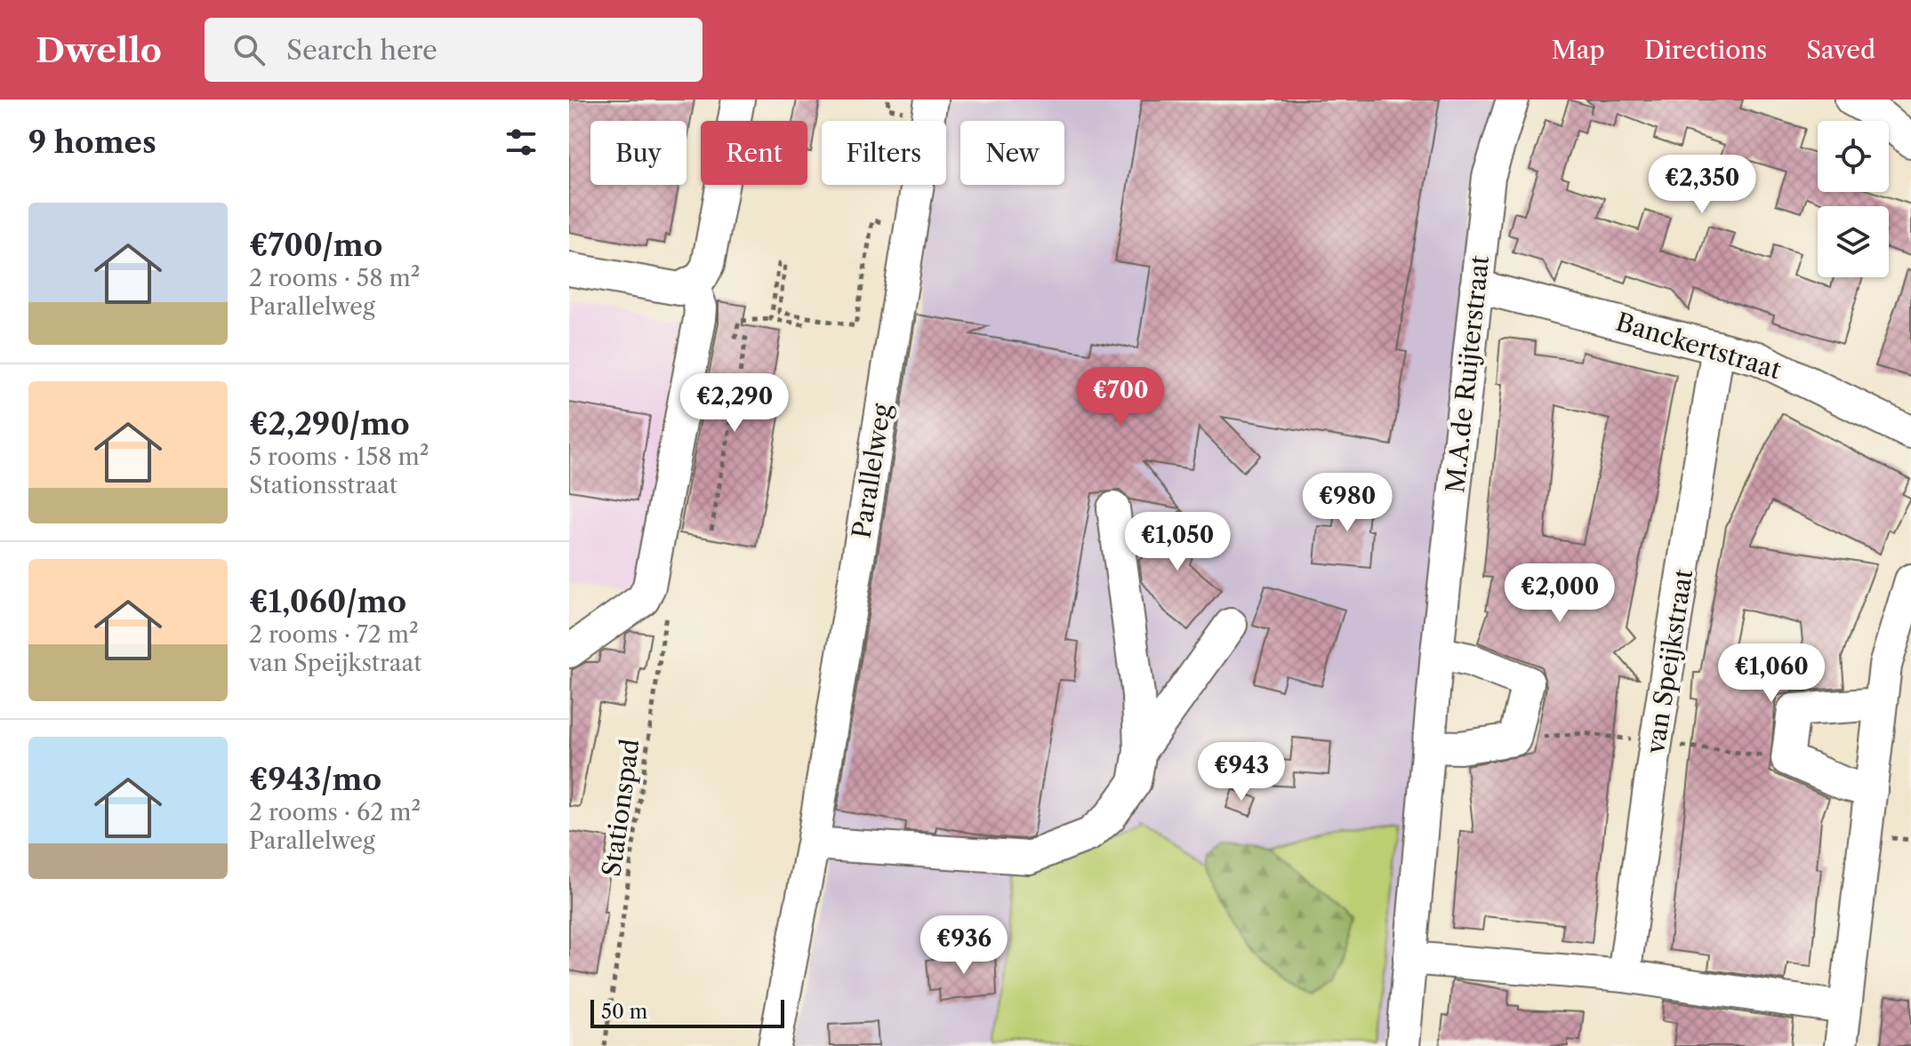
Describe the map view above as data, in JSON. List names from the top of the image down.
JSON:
{
  "streets": {
    "street": [
      "Banckertstraat",
      "M.A.de Ruijterstraat",
      "Parallelweg",
      "van Speijkstraat"
    ],
    "path": ["Stationspad"]
  },
  "crossings": [
    ["Banckertstraat", "M.A.de Ruijterstraat"],
    ["Banckertstraat", "van Speijkstraat"]
  ],
  "scale_bar": "50 m",
  "page": {
    "header": "Dwello",
    "search": "Search here",
    "nav": ["Map", "Directions", "Saved"],
    "heading": "9 homes",
    "chip": [
      "Buy",
      "Rent",
      "Filters",
      "New"
    ],
    "price": [
      "€2,350",
      "€700",
      "€2,290",
      "€980",
      "€1,050",
      "€2,000",
      "€1,060",
      "€943",
      "€936"
    ],
    "list": [
      {
        "name": "€700/mo",
        "note": "2 rooms · 58 m² · Parallelweg"
      },
      {
        "name": "€2,290/mo",
        "note": "5 rooms · 158 m² · Stationsstraat"
      },
      {
        "name": "€1,060/mo",
        "note": "2 rooms · 72 m² · van Speijkstraat"
      },
      {
        "name": "€943/mo",
        "note": "2 rooms · 62 m² · Parallelweg"
      }
    ],
    "scale": "50 m"
  }
}
